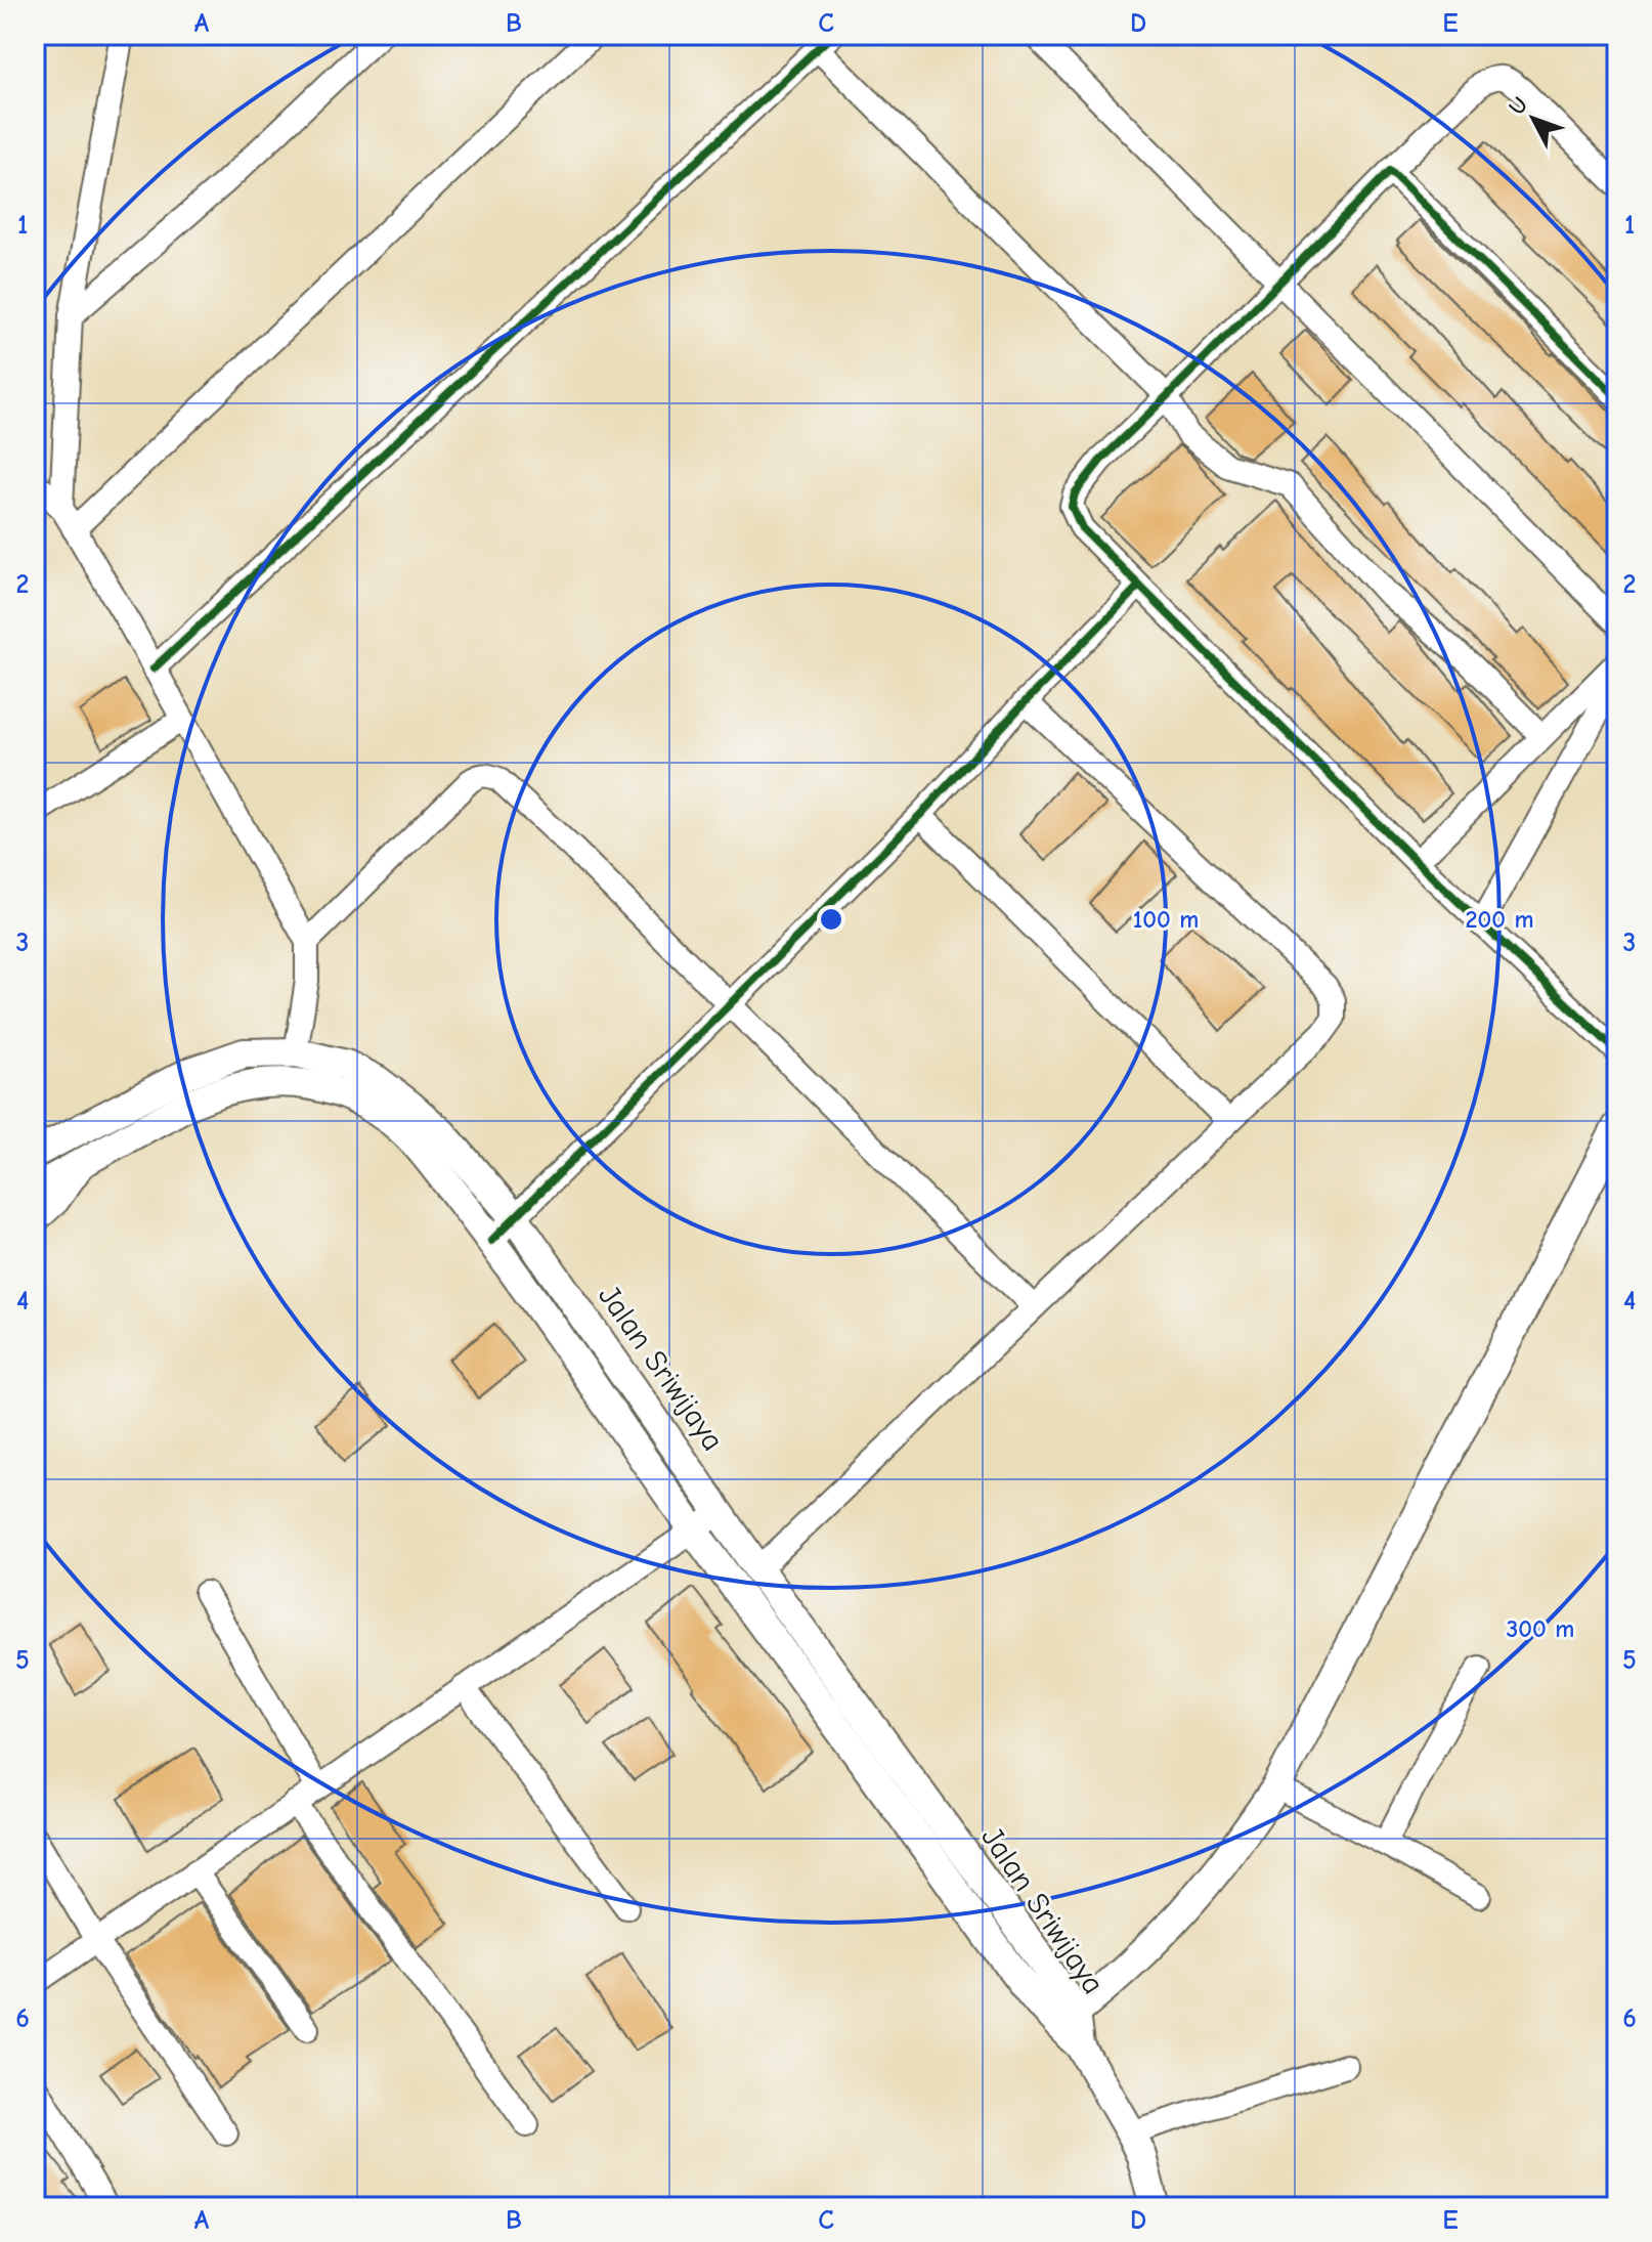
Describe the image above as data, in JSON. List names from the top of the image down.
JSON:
{
  "streets": {
    "main road": ["Jalan Sriwijaya"]
  },
  "north": "top left",
  "grid": {
    "columns": [
      "A",
      "B",
      "C",
      "D",
      "E"
    ],
    "rows": [
      "1",
      "2",
      "3",
      "4",
      "5",
      "6"
    ]
  },
  "rings": ["100 m", "200 m", "300 m"]
}
